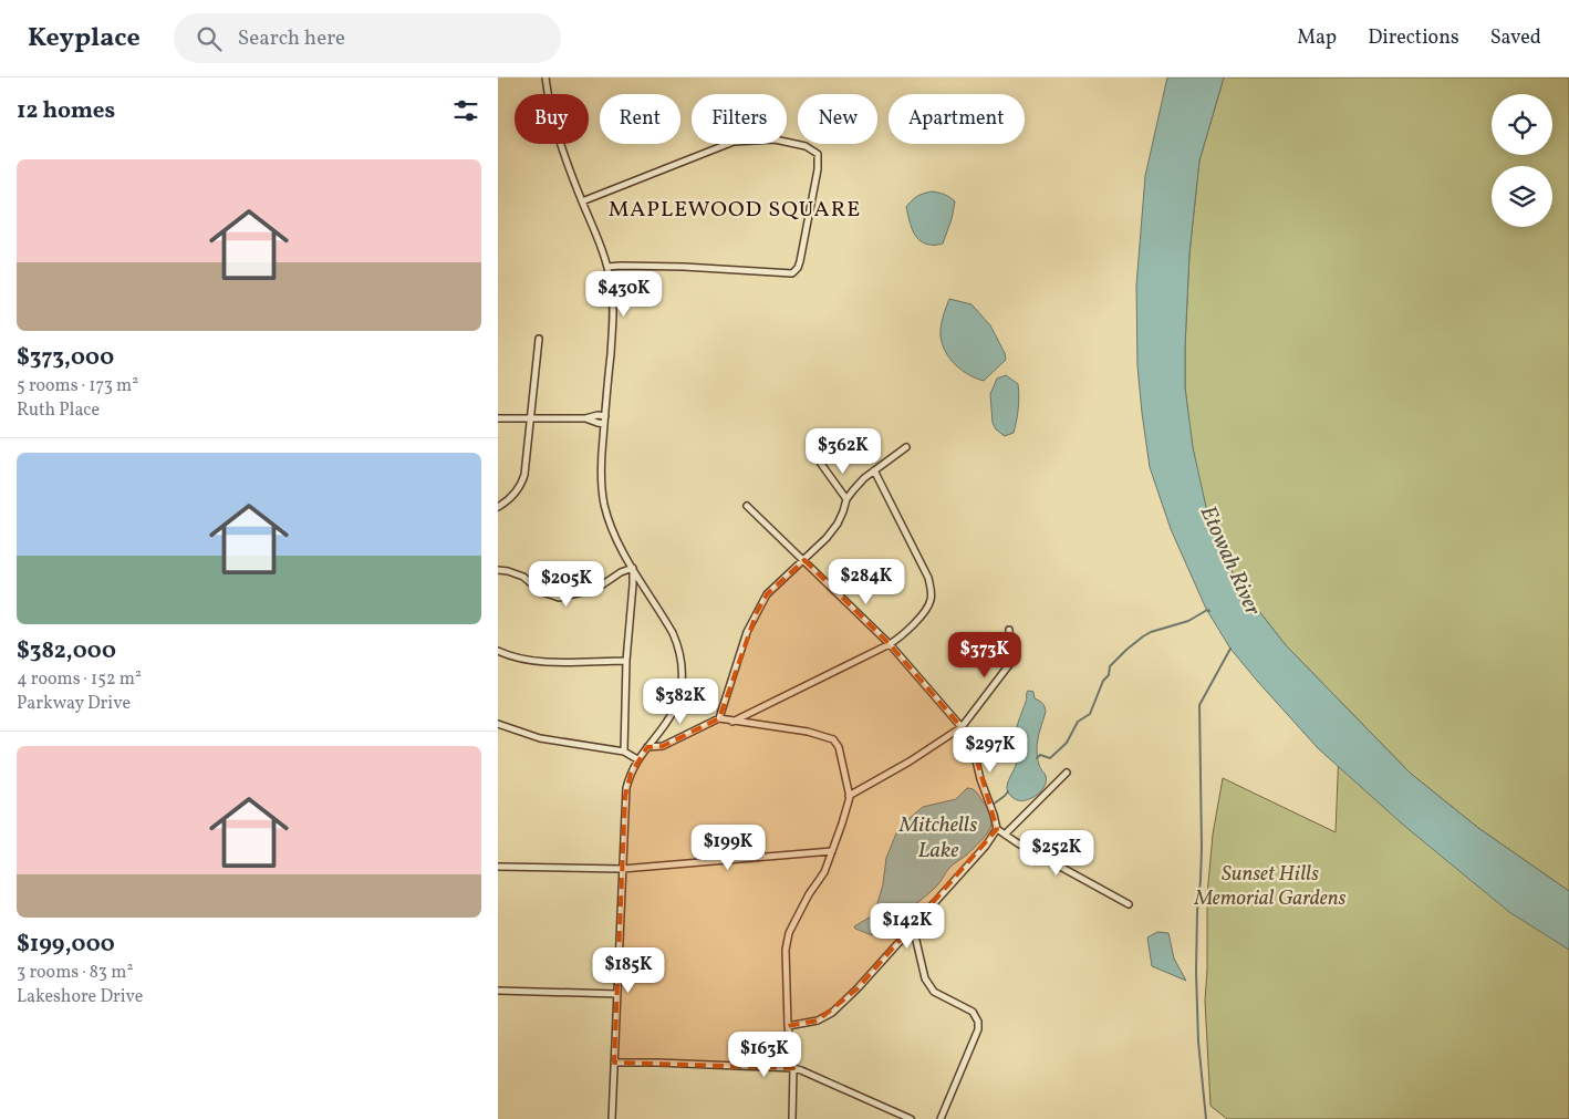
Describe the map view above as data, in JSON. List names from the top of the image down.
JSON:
{
  "districts": ["MAPLEWOOD SQUARE"],
  "water": ["Etowah River", "Mitchells Lake"],
  "parks": ["Sunset Hills Memorial Gardens"],
  "page": {
    "header": "Keyplace",
    "search": "Search here",
    "nav": ["Map", "Directions", "Saved"],
    "heading": "12 homes",
    "chip": [
      "Buy",
      "Rent",
      "Filters",
      "New",
      "Apartment"
    ],
    "list": [
      {
        "name": "$373,000",
        "note": "5 rooms · 173 m² · Ruth Place"
      },
      {
        "name": "$382,000",
        "note": "4 rooms · 152 m² · Parkway Drive"
      },
      {
        "name": "$199,000",
        "note": "3 rooms · 83 m² · Lakeshore Drive"
      }
    ],
    "price": [
      "$430K",
      "$362K",
      "$284K",
      "$205K",
      "$373K",
      "$382K",
      "$297K",
      "$199K",
      "$252K",
      "$142K",
      "$185K",
      "$163K"
    ]
  }
}
